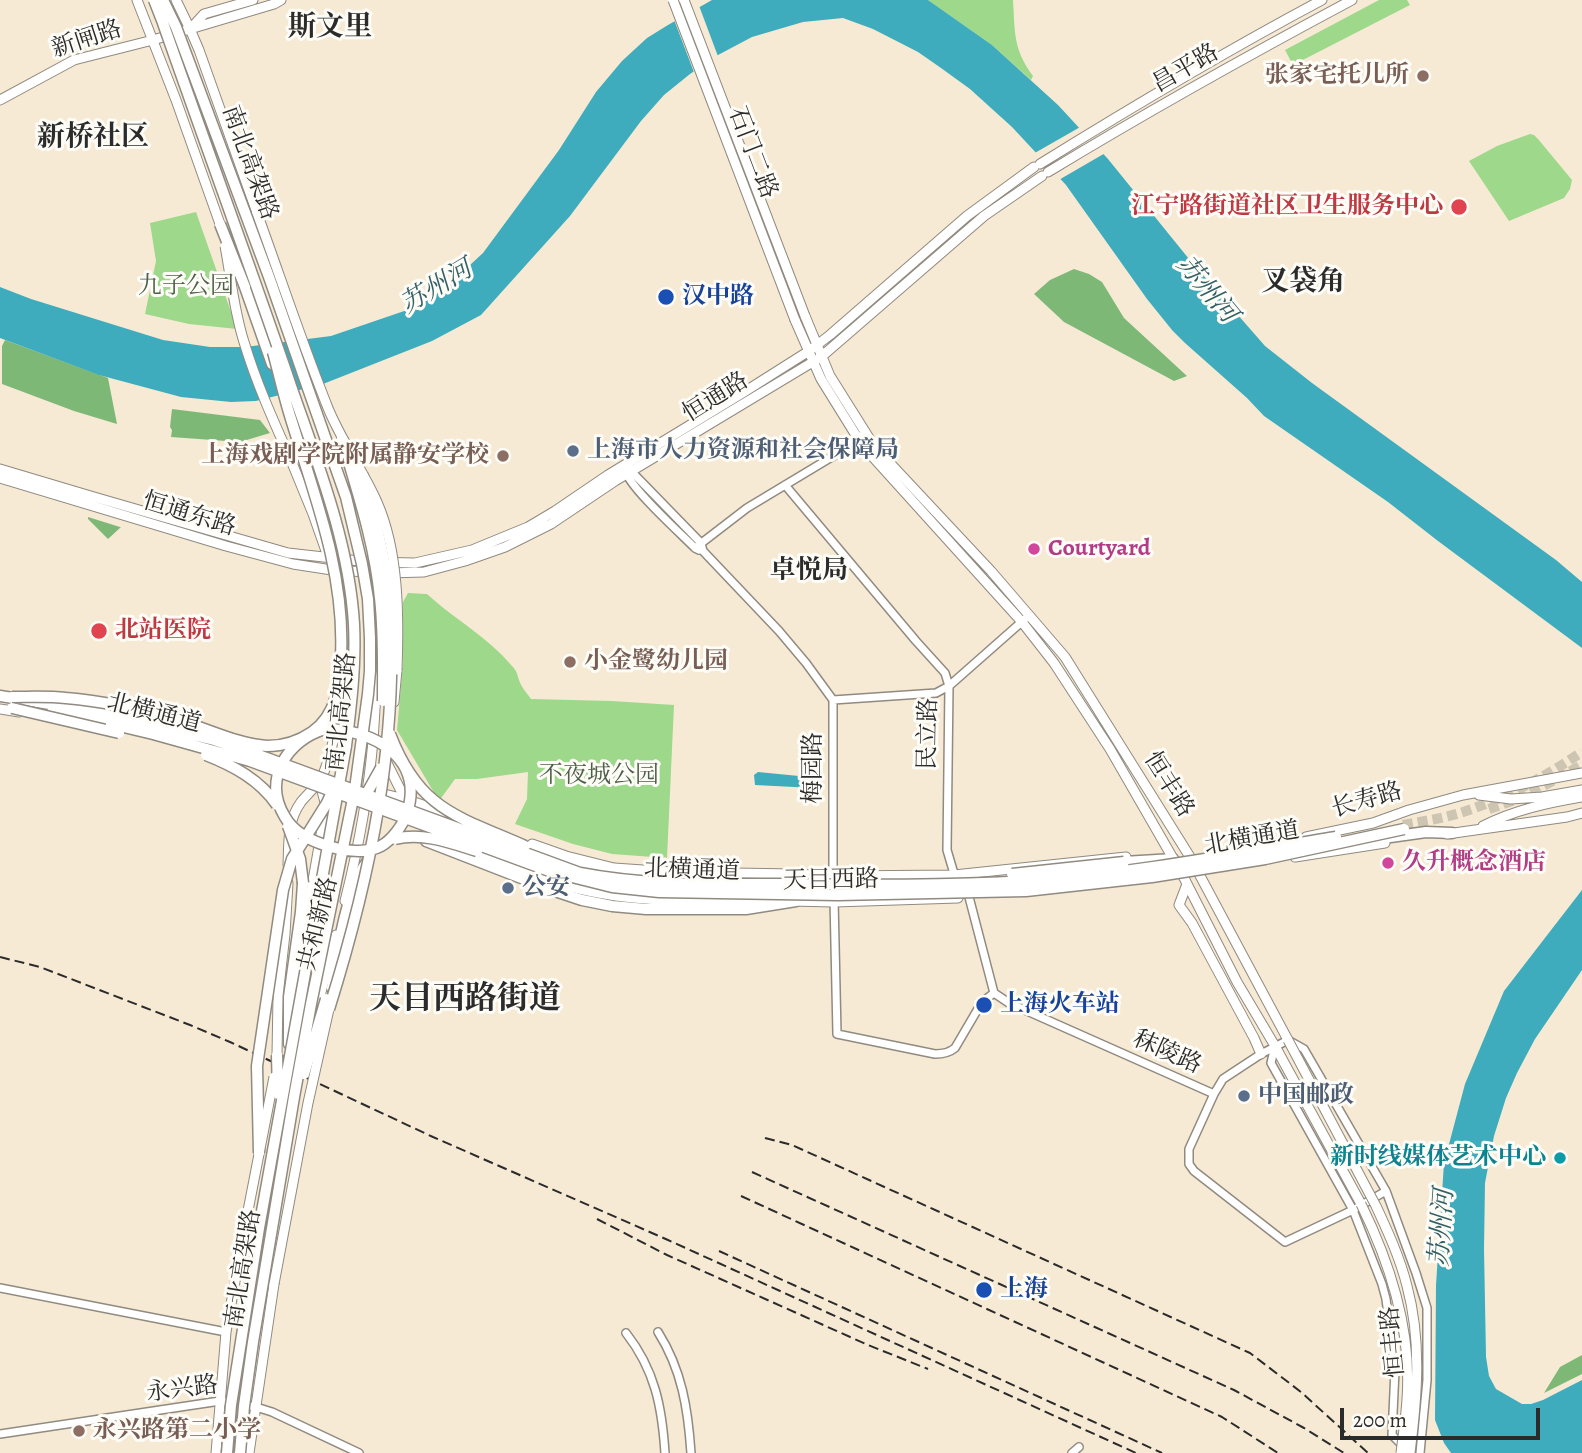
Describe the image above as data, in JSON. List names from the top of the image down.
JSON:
{
  "streets": {
    "highway": ["南北高架路", "北横通道"],
    "main road": [
      "新闸路",
      "昌平路",
      "石门二路",
      "恒通路",
      "恒通东路",
      "恒丰路",
      "长寿路",
      "天目西路",
      "共和新路"
    ],
    "street": [
      "民立路",
      "梅园路",
      "秣陵路",
      "永兴路"
    ]
  },
  "crossings": [
    ["新闸路", "共和新路"],
    ["昌平路", "恒通路"],
    ["石门二路", "恒丰路"],
    ["南北高架路", "共和新路"],
    ["恒通路", "恒通东路"],
    ["恒通路", "梅园路"],
    ["恒通路", "恒丰路"],
    ["恒通路", "共和新路"],
    ["恒通东路", "共和新路"],
    ["北横通道", "天目西路"],
    ["民立路", "梅园路"],
    ["民立路", "天目西路"],
    ["民立路", "秣陵路"],
    ["梅园路", "天目西路"],
    ["梅园路", "秣陵路"],
    ["恒丰路", "长寿路"],
    ["恒丰路", "天目西路"],
    ["长寿路", "天目西路"],
    ["天目西路", "共和新路"],
    ["共和新路", "永兴路"]
  ],
  "districts": [
    "斯文里",
    "新桥社区",
    "叉袋角",
    "卓悦局",
    "天目西路街道"
  ],
  "water": ["苏州河"],
  "parks": ["九子公园", "不夜城公园"],
  "places": [
    "张家宅托儿所",
    "江宁路街道社区卫生服务中心",
    "汉中路",
    "上海市人力资源和社会保障局",
    "上海戏剧学院附属静安学校",
    "Courtyard",
    "北站医院",
    "小金鹭幼儿园",
    "久升概念酒店",
    "公安",
    "上海火车站",
    "中国邮政",
    "新时线媒体艺术中心",
    "上海",
    "永兴路第二小学"
  ],
  "scale_bar": "200 m"
}
